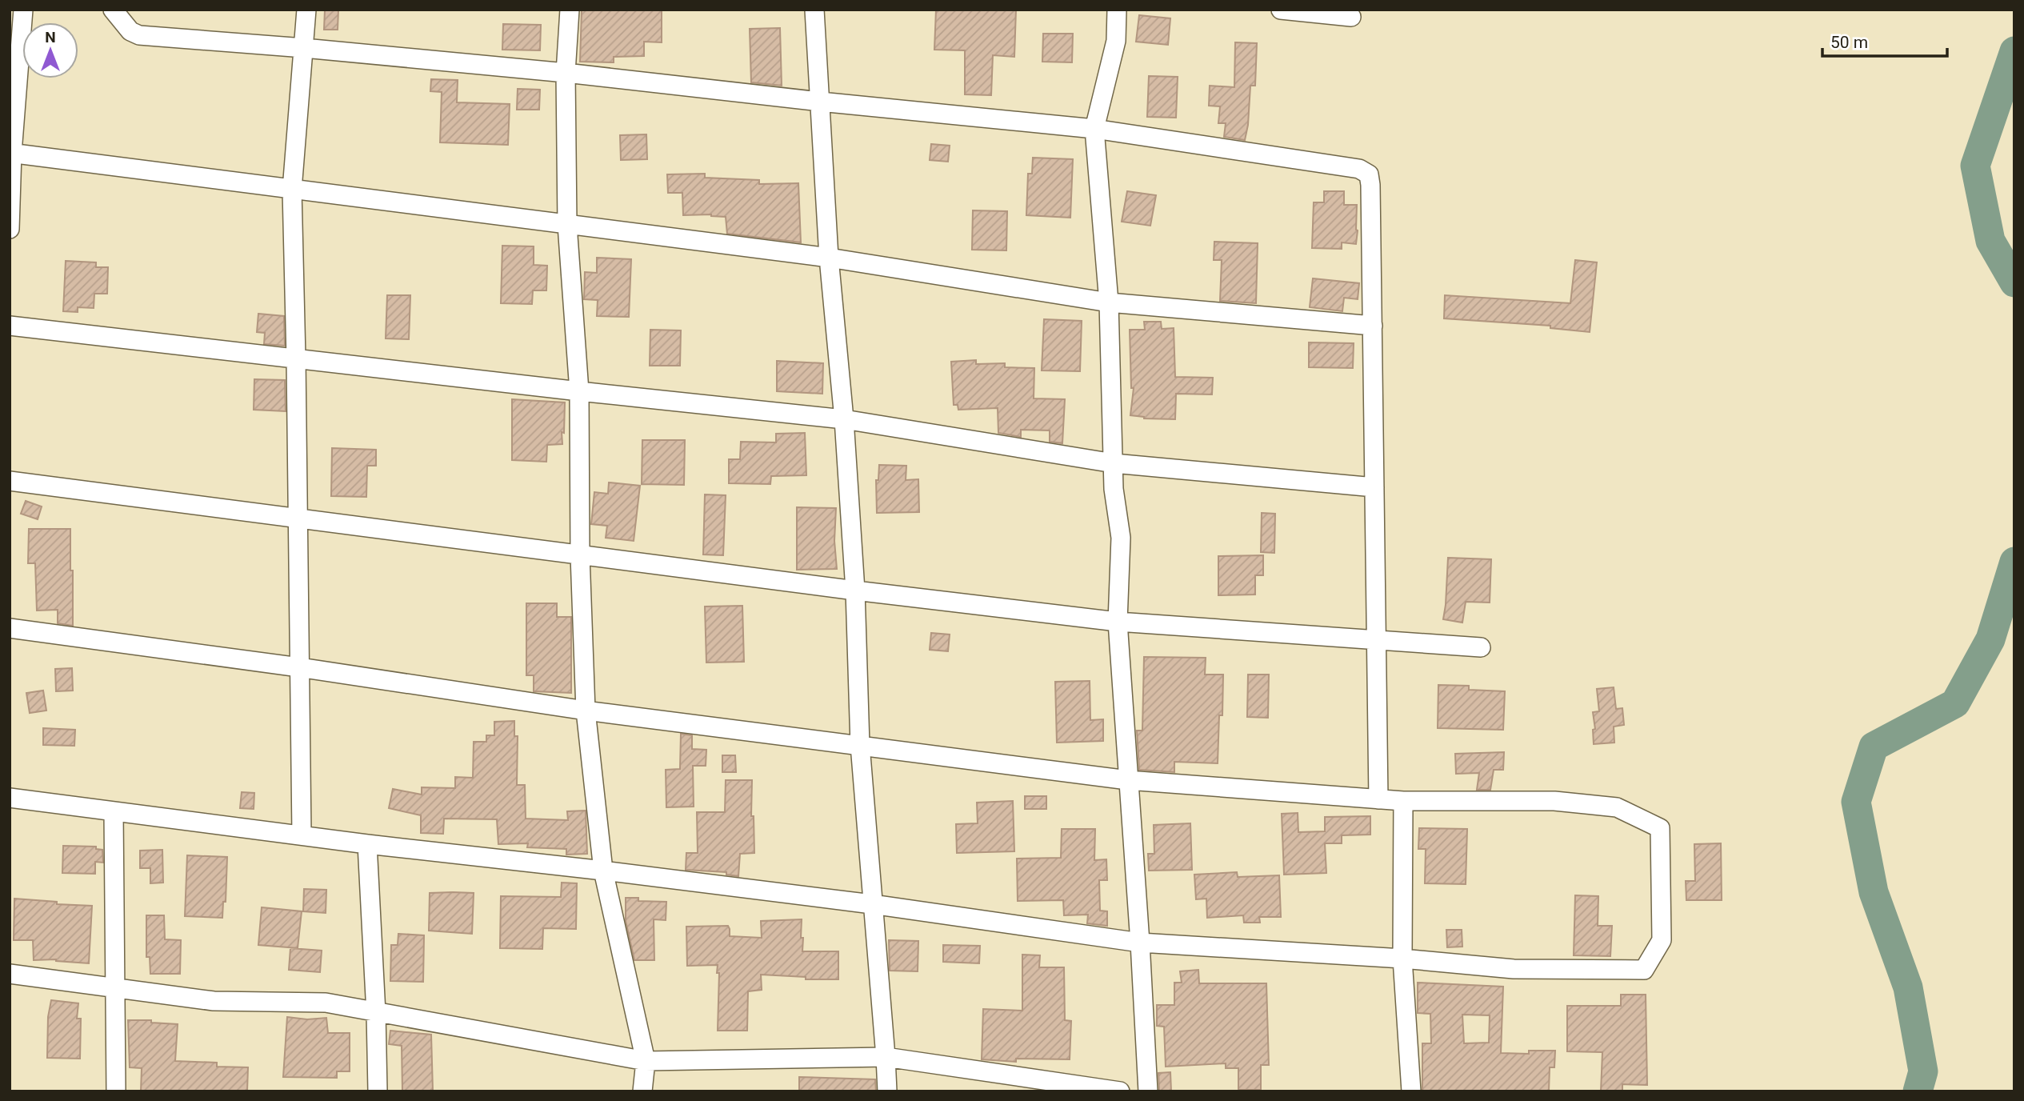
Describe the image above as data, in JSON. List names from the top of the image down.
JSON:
{
  "scale_bar": "50 m",
  "north": "top"
}
